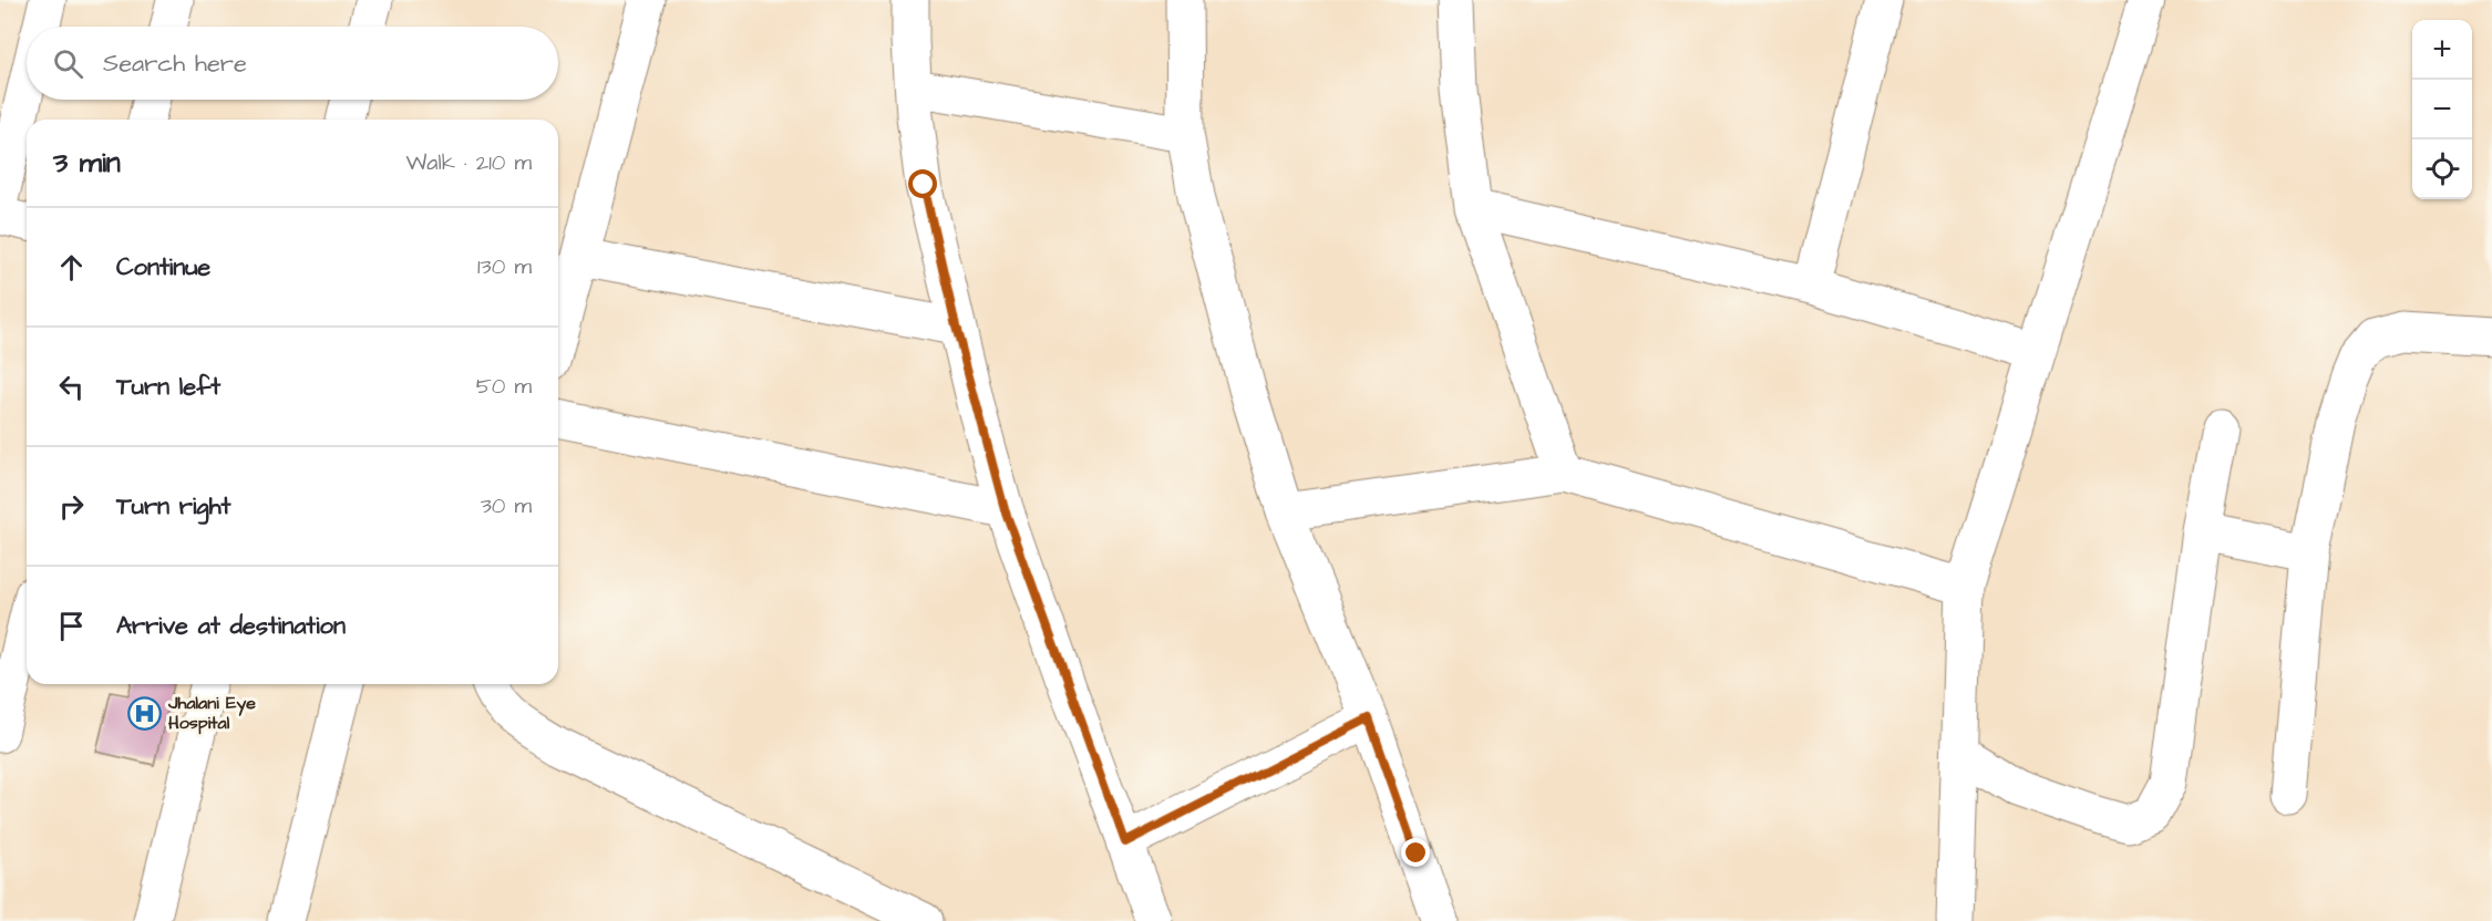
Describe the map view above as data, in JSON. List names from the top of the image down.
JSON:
{
  "places": {
    "hospital": ["Jhalani Eye Hospital"]
  },
  "page": {
    "map_buttons": ["+", "−"],
    "search": "Search here",
    "heading": ["3 min", "Walk · 210 m"],
    "list": [
      ["Continue", "130 m"],
      ["Turn left", "50 m"],
      ["Turn right", "30 m"],
      "Arrive at destination"
    ]
  }
}
